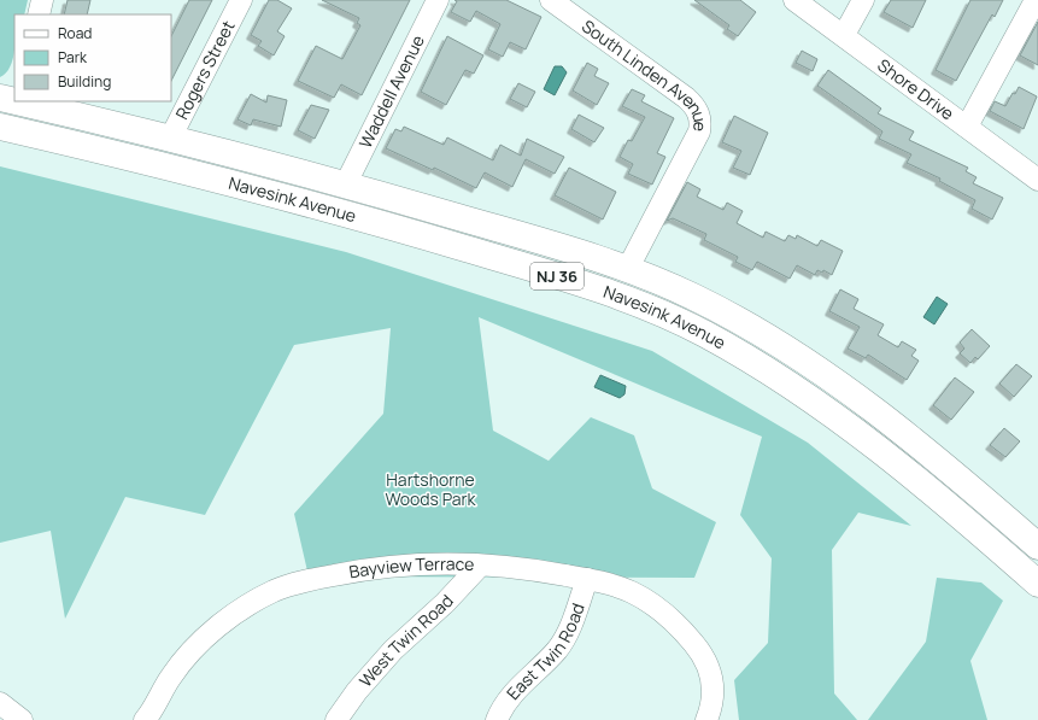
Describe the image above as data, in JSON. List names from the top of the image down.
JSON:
{
  "streets": {
    "highway": ["Navesink Avenue", "NJ 36"],
    "street": [
      "Rogers Street",
      "South Linden Avenue",
      "Shore Drive",
      "Waddell Avenue",
      "Bayview Terrace",
      "West Twin Road",
      "East Twin Road"
    ]
  },
  "crossings": [
    ["Rogers Street", "Navesink Avenue"],
    ["South Linden Avenue", "Navesink Avenue"],
    ["Waddell Avenue", "Navesink Avenue"],
    ["Bayview Terrace", "West Twin Road"],
    ["Bayview Terrace", "East Twin Road"]
  ],
  "parks": ["Hartshorne Woods Park"],
  "legend": ["Road", "Park", "Building"]
}
